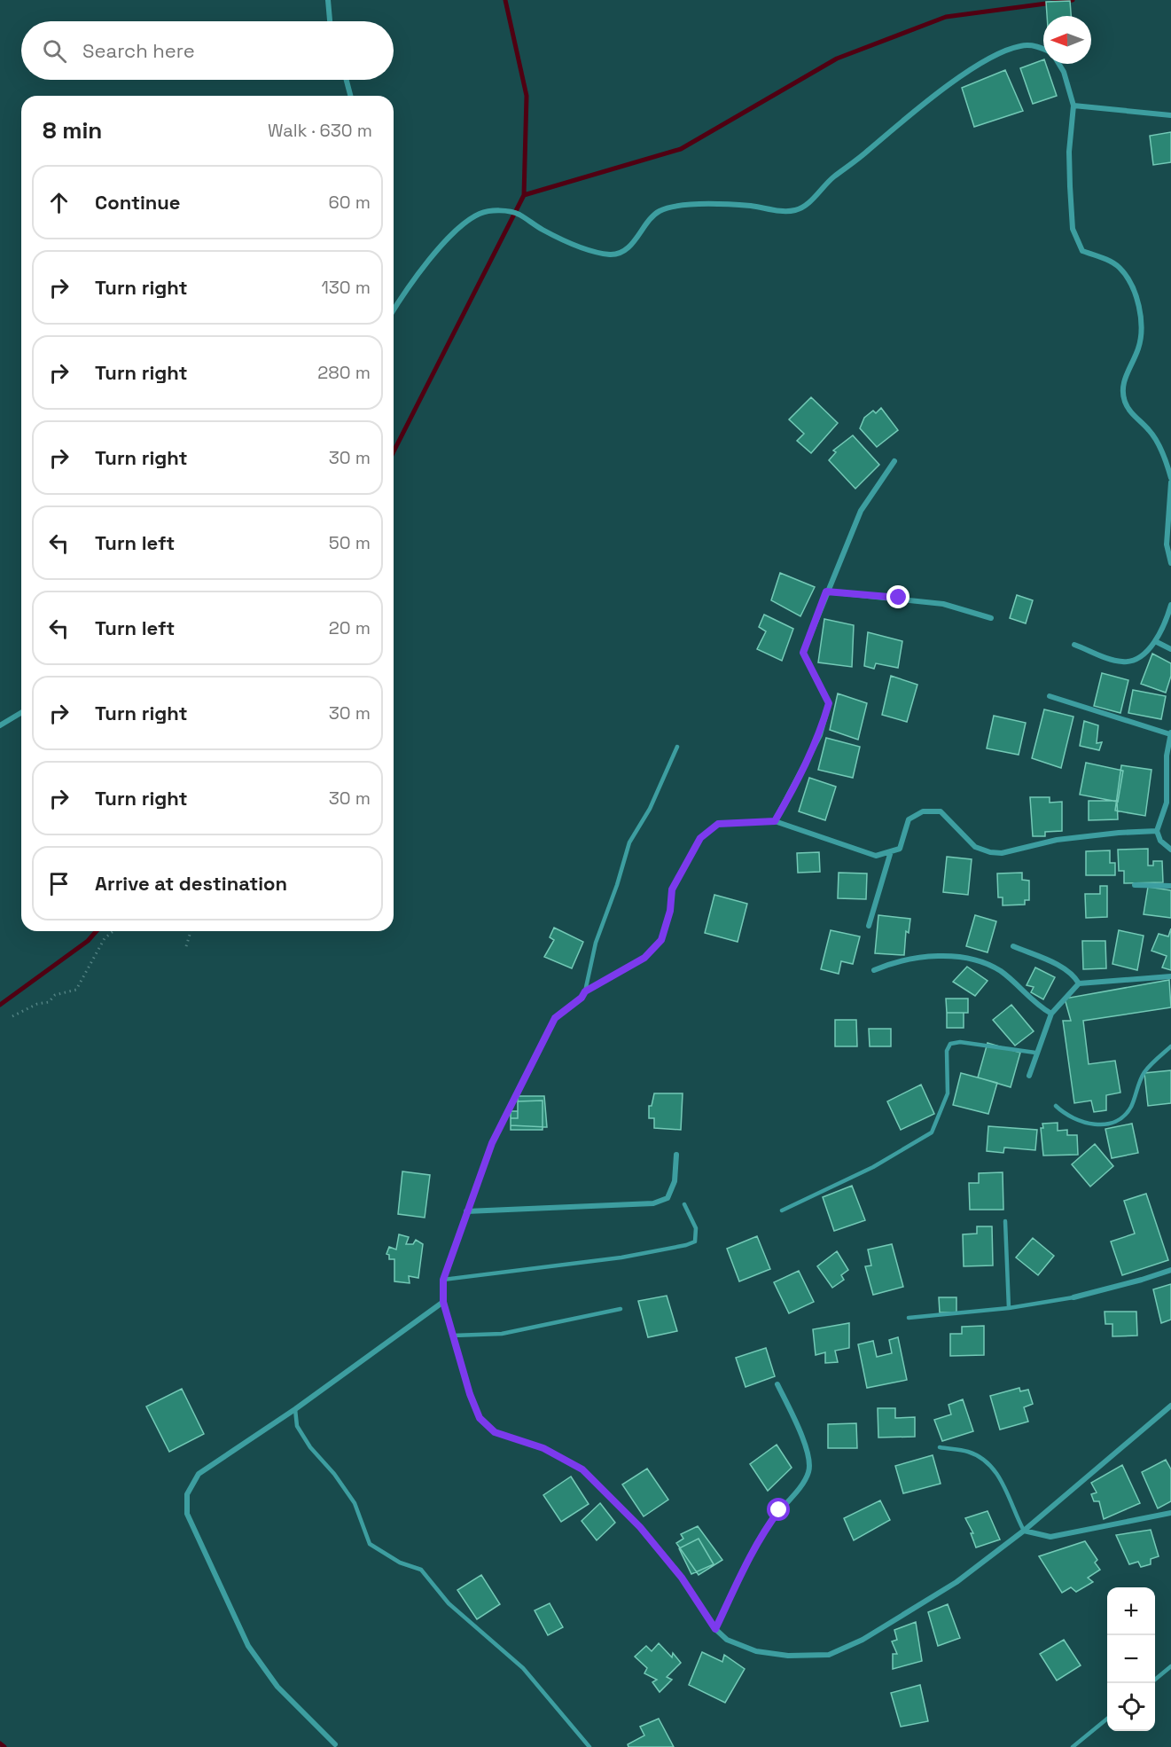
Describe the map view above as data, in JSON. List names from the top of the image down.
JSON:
{
  "north": "left",
  "page": {
    "search": "Search here",
    "heading": ["8 min", "Walk · 630 m"],
    "list": [
      ["Continue", "60 m"],
      ["Turn right", "130 m"],
      ["Turn right", "280 m"],
      ["Turn right", "30 m"],
      ["Turn left", "50 m"],
      ["Turn left", "20 m"],
      ["Turn right", "30 m"],
      ["Turn right", "30 m"],
      "Arrive at destination"
    ],
    "map_buttons": ["+", "−"]
  }
}
